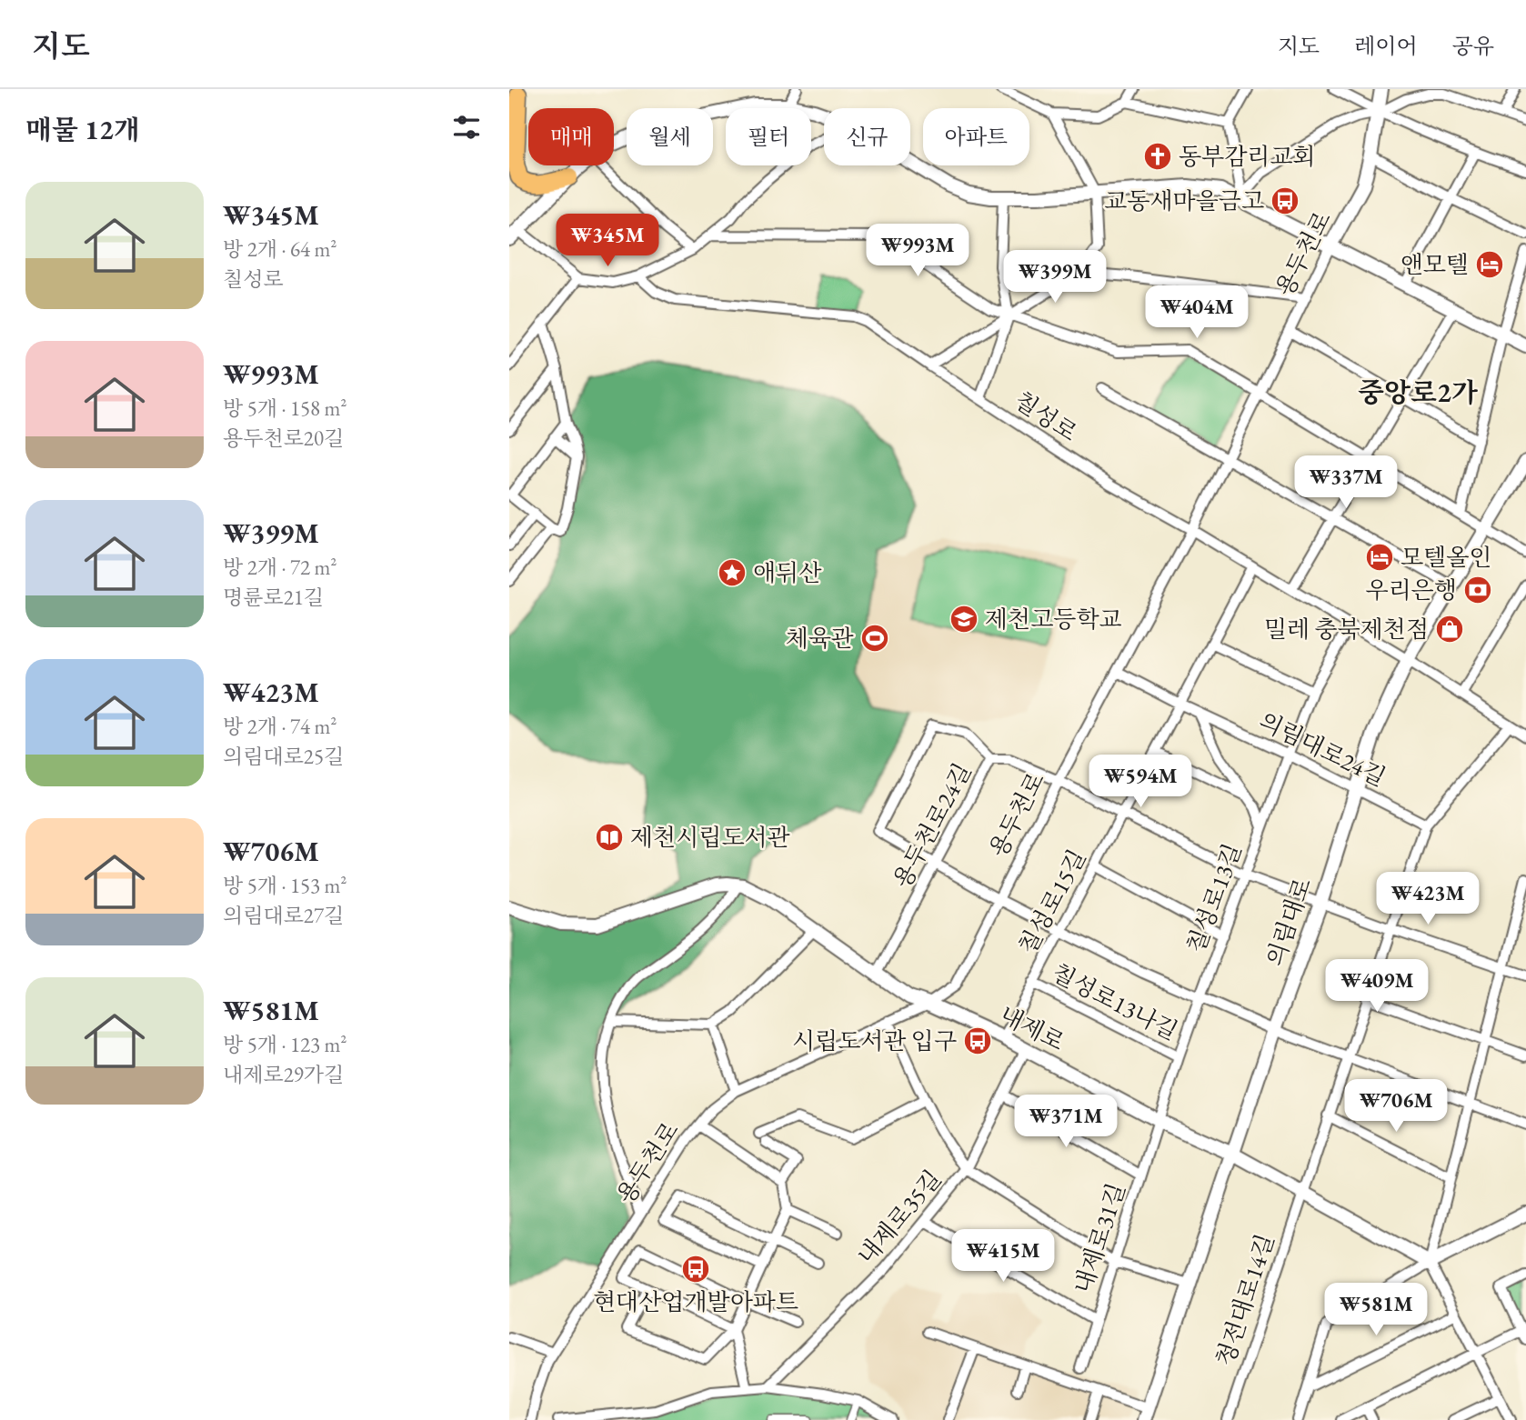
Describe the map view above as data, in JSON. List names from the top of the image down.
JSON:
{
  "streets": {
    "street": [
      "용두천로",
      "칠성로",
      "의림대로24길",
      "용두천로24길",
      "칠성로13길",
      "칠성로15길",
      "의림대로",
      "칠성로13나길",
      "내제로",
      "내제로35길",
      "내제로31길",
      "청전대로14길"
    ]
  },
  "crossings": [
    ["용두천로", "칠성로"],
    ["용두천로", "의림대로24길"],
    ["용두천로", "용두천로24길"],
    ["용두천로", "내제로"],
    ["칠성로", "칠성로13길"],
    ["칠성로", "칠성로15길"],
    ["칠성로", "의림대로"],
    ["의림대로24길", "칠성로13길"],
    ["의림대로24길", "칠성로15길"],
    ["의림대로24길", "의림대로"],
    ["의림대로24길", "청전대로14길"],
    ["용두천로24길", "칠성로13길"],
    ["용두천로24길", "칠성로15길"],
    ["용두천로24길", "의림대로"],
    ["용두천로24길", "내제로"],
    ["용두천로24길", "청전대로14길"],
    ["칠성로13길", "칠성로13나길"],
    ["칠성로13길", "내제로"],
    ["칠성로13길", "내제로31길"],
    ["칠성로15길", "칠성로13나길"],
    ["칠성로15길", "내제로"],
    ["의림대로", "내제로"],
    ["내제로", "내제로35길"],
    ["내제로", "내제로31길"],
    ["내제로", "청전대로14길"]
  ],
  "districts": ["중앙로2가"],
  "places": {
    "church": ["동부감리교회"],
    "bus stop": ["교동새마을금고", "시립도서관 입구", "현대산업개발아파트"],
    "hotel": ["앤모텔", "모텔올인"],
    "place": ["애뒤산"],
    "bank": ["우리은행"],
    "school or university": ["제천고등학교"],
    "shop": ["밀레 충북제천점"],
    "sports": ["체육관"],
    "library": ["제천시립도서관"]
  },
  "page": {
    "header": "지도",
    "nav": ["지도", "레이어", "공유"],
    "heading": "매물 12개",
    "chip": [
      "매매",
      "월세",
      "필터",
      "신규",
      "아파트"
    ],
    "list": [
      {
        "name": "₩345M",
        "note": "방 2개 · 64 m² · 칠성로"
      },
      {
        "name": "₩993M",
        "note": "방 5개 · 158 m² · 용두천로20길"
      },
      {
        "name": "₩399M",
        "note": "방 2개 · 72 m² · 명륜로21길"
      },
      {
        "name": "₩423M",
        "note": "방 2개 · 74 m² · 의림대로25길"
      },
      {
        "name": "₩706M",
        "note": "방 5개 · 153 m² · 의림대로27길"
      },
      {
        "name": "₩581M",
        "note": "방 5개 · 123 m² · 내제로29가길"
      }
    ],
    "price": [
      "₩345M",
      "₩993M",
      "₩399M",
      "₩404M",
      "₩337M",
      "₩594M",
      "₩423M",
      "₩409M",
      "₩706M",
      "₩371M",
      "₩415M",
      "₩581M"
    ]
  }
}
